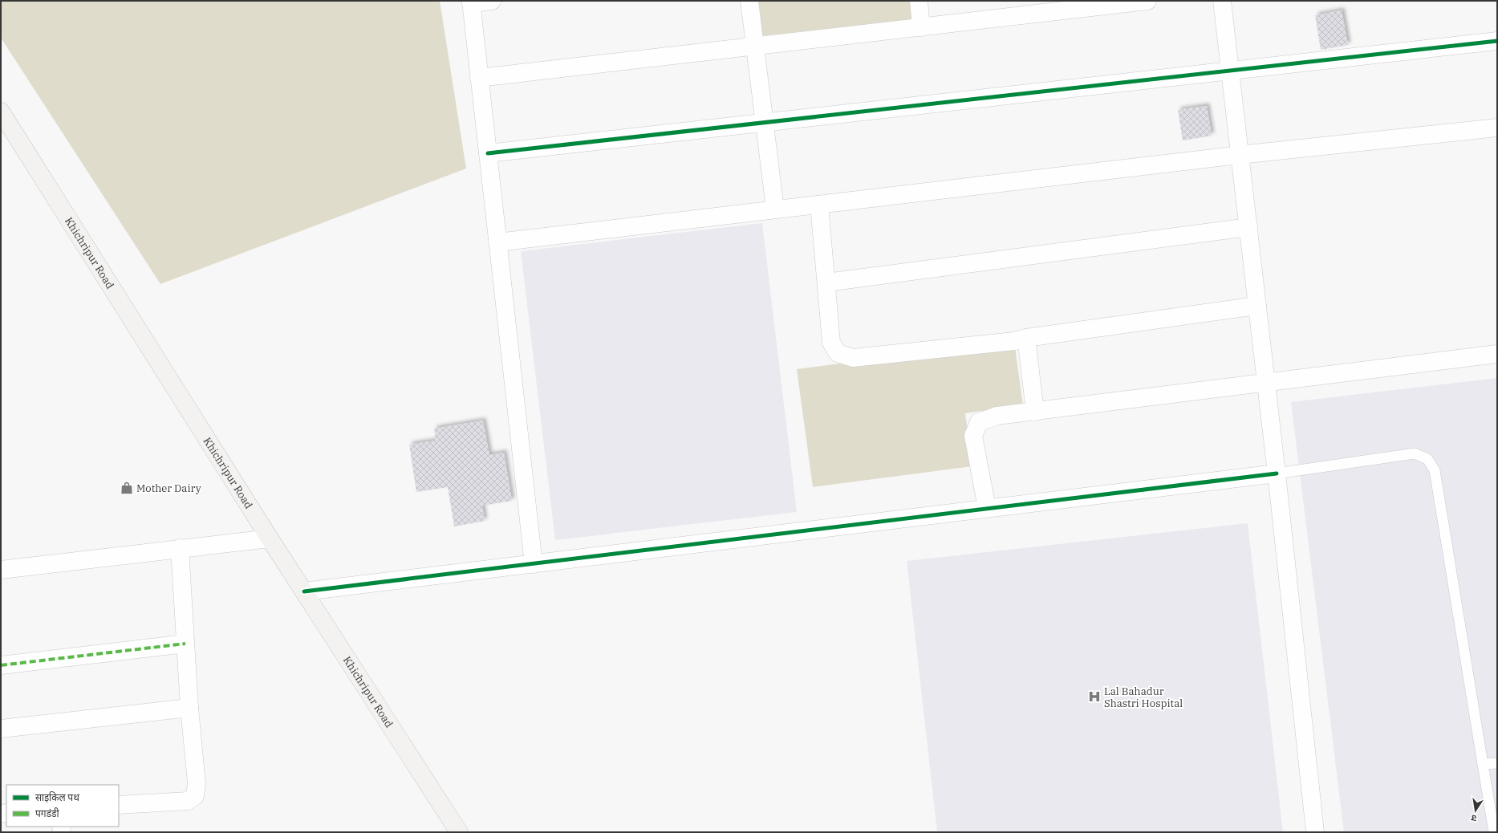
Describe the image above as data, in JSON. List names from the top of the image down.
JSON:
{
  "streets": {
    "main road": ["Khichripur Road"]
  },
  "places": {
    "shop": ["Mother Dairy"],
    "hospital": ["Lal Bahadur Shastri Hospital"]
  },
  "legend": ["साइकिल पथ", "पगडंडी"],
  "north": "bottom"
}
